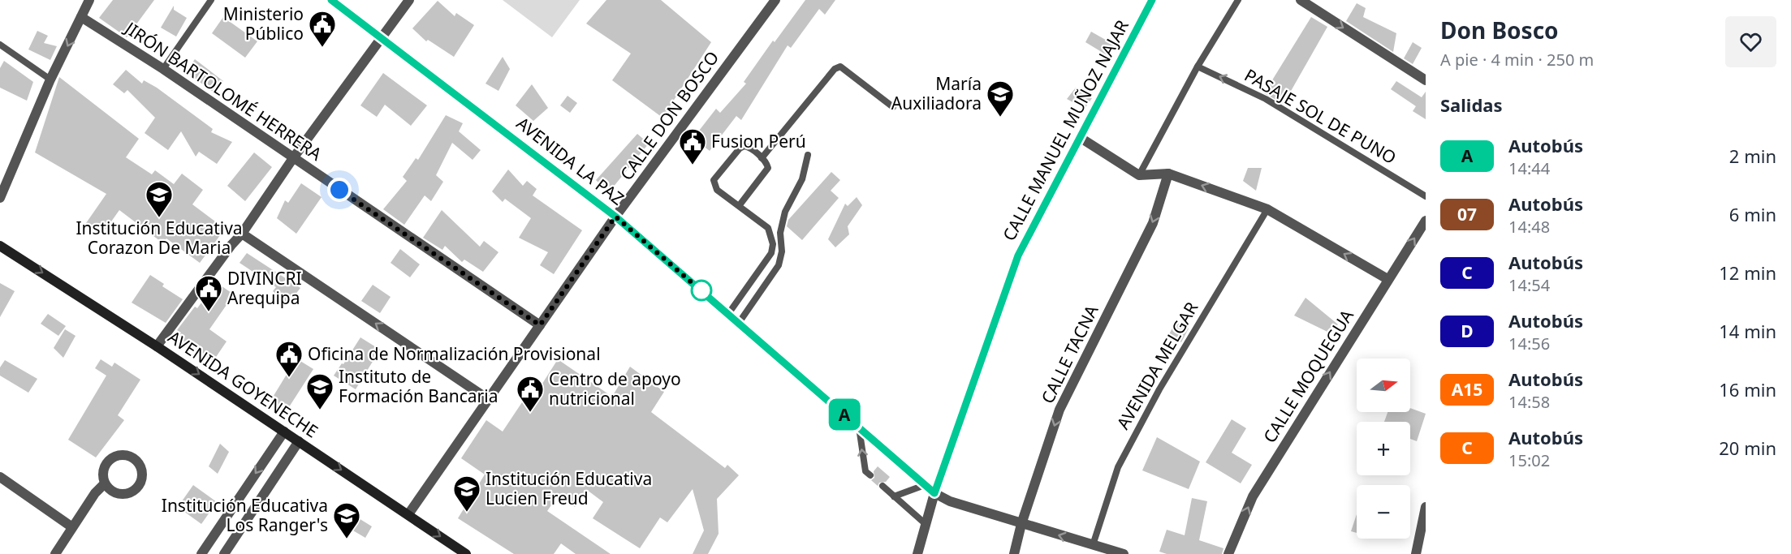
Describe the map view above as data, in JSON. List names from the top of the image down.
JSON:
{
  "streets": {
    "main road": ["AVENIDA GOYENECHE"],
    "street": [
      "JIRÓN BARTOLOMÉ HERRERA",
      "CALLE DON BOSCO",
      "CALLE MANUEL MUÑOZ NAJAR",
      "AVENIDA LA PAZ",
      "CALLE TACNA",
      "CALLE MOQUEGUA"
    ],
    "lane": ["PASAJE SOL DE PUNO", "AVENIDA MELGAR"]
  },
  "crossings": [
    ["JIRÓN BARTOLOMÉ HERRERA", "CALLE DON BOSCO"],
    ["CALLE DON BOSCO", "AVENIDA LA PAZ"],
    ["CALLE DON BOSCO", "AVENIDA GOYENECHE"],
    ["CALLE MANUEL MUÑOZ NAJAR", "AVENIDA LA PAZ"],
    ["AVENIDA LA PAZ", "CALLE TACNA"],
    ["AVENIDA LA PAZ", "AVENIDA MELGAR"]
  ],
  "one_way": [
    "PASAJE SOL DE PUNO",
    "CALLE TACNA",
    "CALLE MOQUEGUA",
    "AVENIDA GOYENECHE"
  ],
  "places": {
    "public building": [
      "Ministerio Público",
      "Fusion Perú",
      "DIVINCRI Arequipa",
      "Oficina de Normalización Provisional",
      "Centro de apoyo nutricional"
    ],
    "school or university": [
      "María Auxiliadora",
      "Institución Educativa Corazon De Maria",
      "Instituto de Formación Bancaria",
      "Institución Educativa Lucien Freud",
      "Institución Educativa Los Ranger's"
    ]
  },
  "lines": ["bus line A"],
  "north": "right",
  "page": {
    "on_map": "A",
    "heading": [
      ["Don Bosco", "A pie · 4 min · 250 m"],
      "Salidas"
    ],
    "list": [
      {
        "mark": "A",
        "name": "Autobús",
        "note": "14:44",
        "value": "2 min"
      },
      {
        "mark": "07",
        "name": "Autobús",
        "note": "14:48",
        "value": "6 min"
      },
      {
        "mark": "C",
        "name": "Autobús",
        "note": "14:54",
        "value": "12 min"
      },
      {
        "mark": "D",
        "name": "Autobús",
        "note": "14:56",
        "value": "14 min"
      },
      {
        "mark": "A15",
        "name": "Autobús",
        "note": "14:58",
        "value": "16 min"
      },
      {
        "mark": "C",
        "name": "Autobús",
        "note": "15:02",
        "value": "20 min"
      }
    ],
    "map_buttons": ["+", "−"]
  }
}
